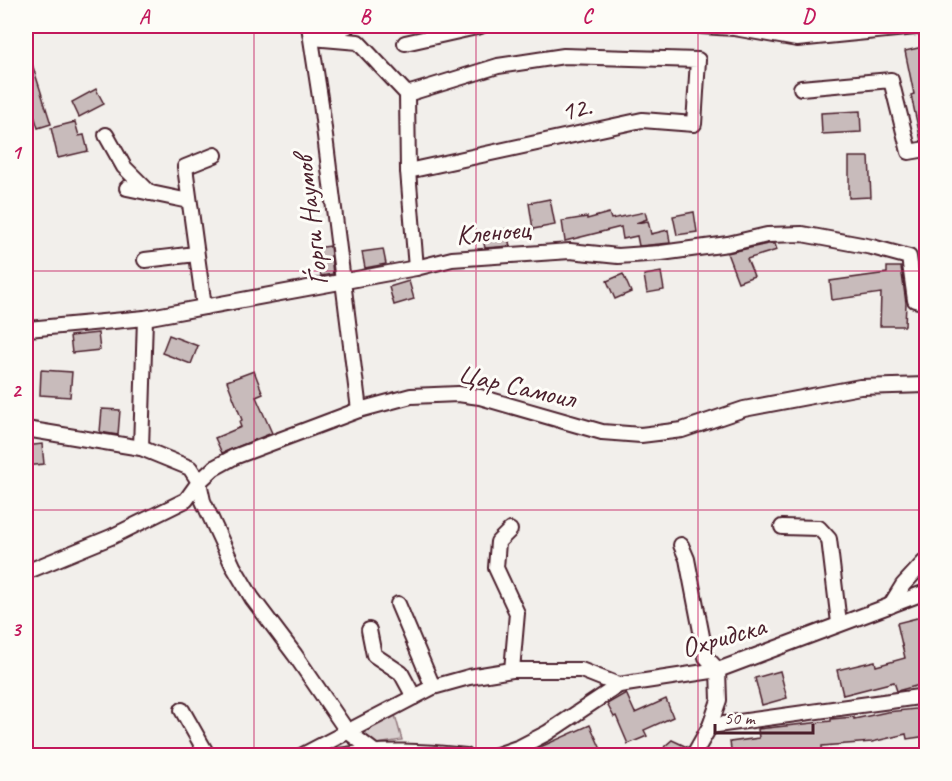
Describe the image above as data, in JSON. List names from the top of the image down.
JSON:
{
  "streets": {
    "street": [
      "12.",
      "Ѓорги Наумов",
      "Кленоец",
      "Цар Самоил",
      "Охридска"
    ]
  },
  "crossings": [
    ["Ѓорги Наумов", "Кленоец"],
    ["Ѓорги Наумов", "Цар Самоил"]
  ],
  "scale_bar": "50 m",
  "grid": {
    "columns": [
      "A",
      "B",
      "C",
      "D"
    ],
    "rows": ["1", "2", "3"]
  }
}
